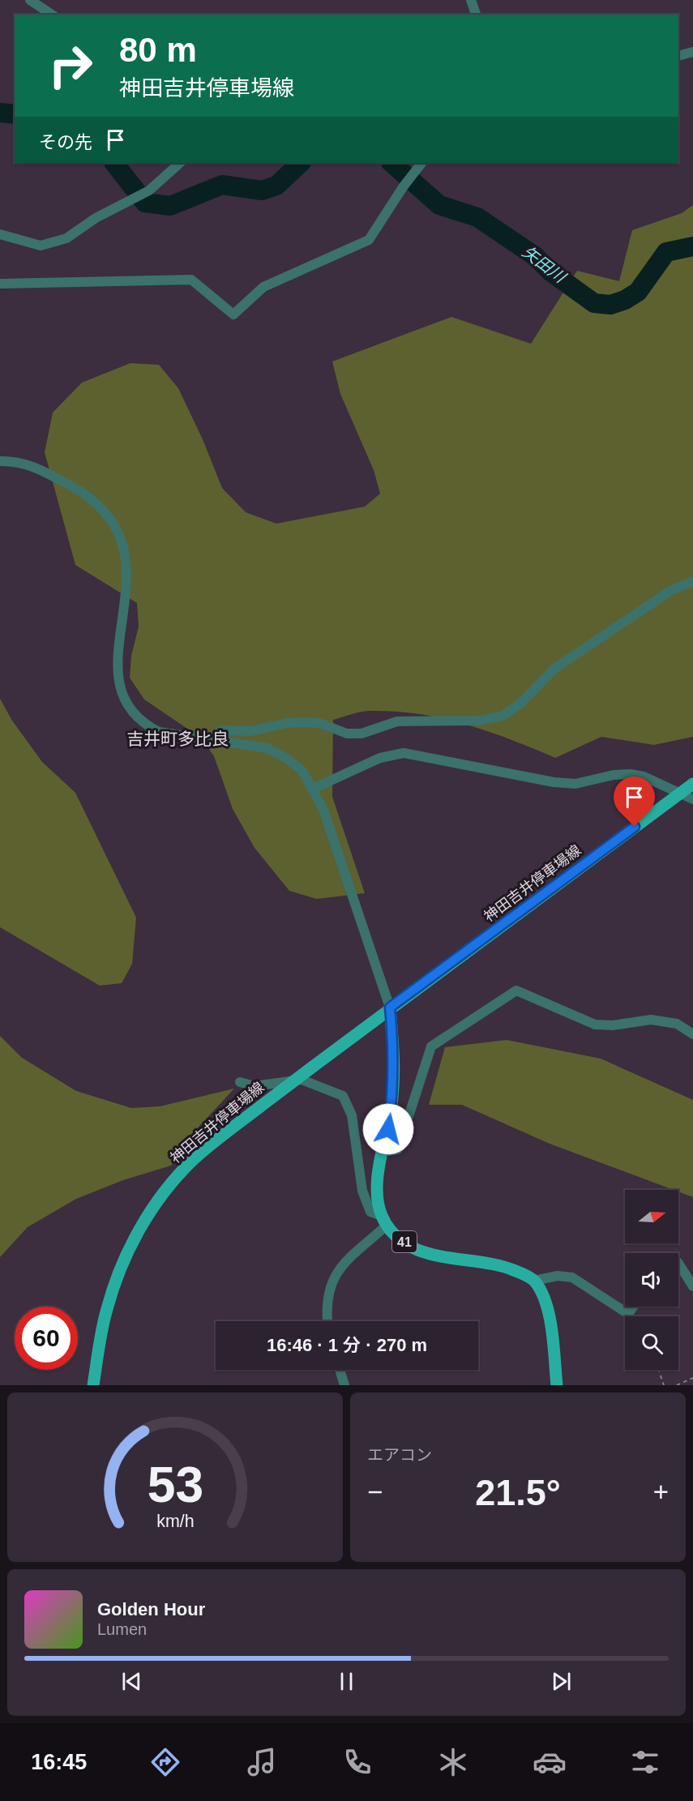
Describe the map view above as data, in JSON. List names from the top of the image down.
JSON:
{
  "streets": {
    "main road": ["神田吉井停車場線", "41"]
  },
  "crossings": [
    ["神田吉井停車場線", "41"]
  ],
  "districts": ["吉井町多比良"],
  "water": ["矢田川"],
  "north": "right",
  "page": {
    "turn": ["80 m", "神田吉井停車場線"],
    "then": "その先",
    "limit": "60",
    "trip": "16:46 · 1 分 · 270 m",
    "tile": "エアコン",
    "heat": ["−", "21.5°", "+"],
    "song": ["Golden Hour", "Lumen"],
    "tabs": "16:45",
    "gauge": ["53", "km/h"]
  }
}
